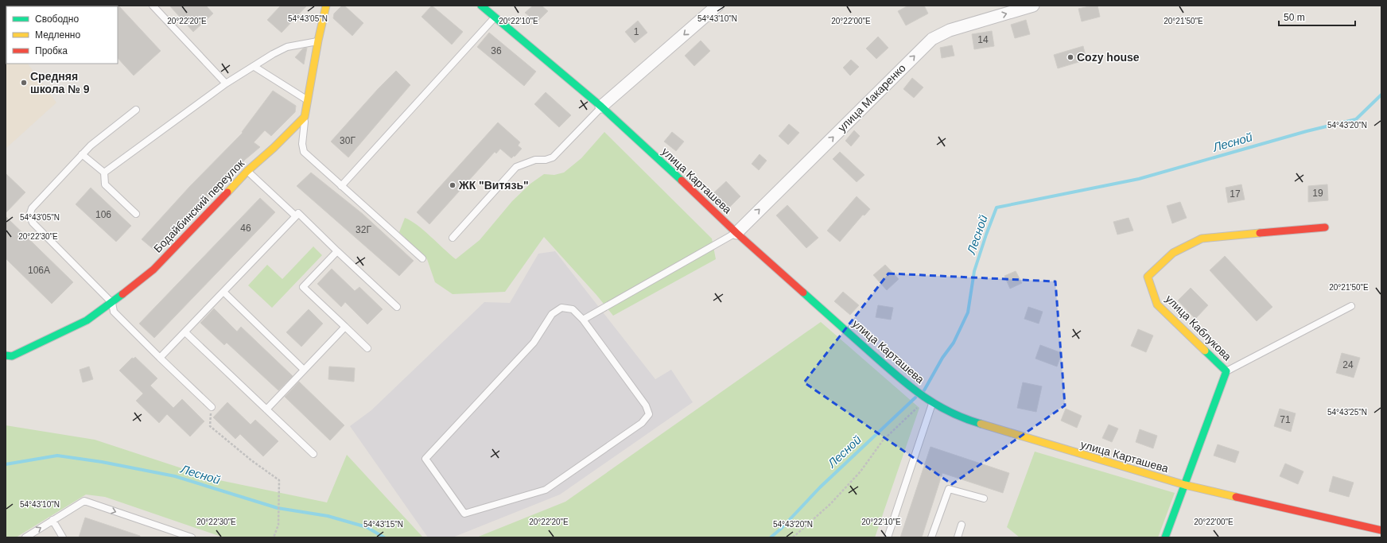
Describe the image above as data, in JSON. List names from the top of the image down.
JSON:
{
  "streets": {
    "main road": ["улица Карташева", "Бодайбинский переулок", "улица Каблукова"],
    "street": ["улица Макаренко"]
  },
  "crossings": [
    ["улица Макаренко", "улица Карташева"],
    ["улица Карташева", "улица Каблукова"]
  ],
  "one_way": ["улица Макаренко"],
  "water": ["Лесной"],
  "places": ["Cozy house", "Средняя школа № 9", "ЖК \"Витязь\""],
  "house_numbers": [
    "1",
    "14",
    "36",
    "30Г",
    "19",
    "17",
    "106",
    "46",
    "32Г",
    "106А",
    "24",
    "71"
  ],
  "legend": ["Свободно", "Медленно", "Пробка"],
  "scale_bar": "50 m",
  "coordinates": [
    "54°43'05\"N",
    "54°43'10\"N",
    "20°22'20\"E",
    "20°22'10\"E",
    "20°22'00\"E",
    "20°21'50\"E",
    "54°43'20\"N",
    "20°22'30\"E",
    "54°43'25\"N",
    "54°43'15\"N"
  ]
}
